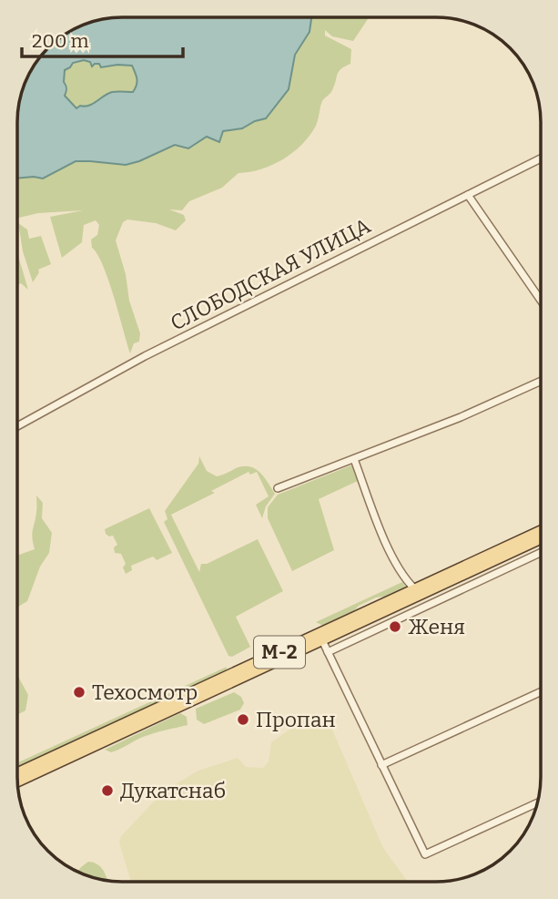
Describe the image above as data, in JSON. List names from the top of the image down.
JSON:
{
  "streets": {
    "main road": ["М-2"],
    "street": ["СЛОБОДСКАЯ УЛИЦА"]
  },
  "places": [
    "Женя",
    "Техосмотр",
    "Пропан",
    "Дукатснаб"
  ],
  "scale_bar": "200 m"
}
